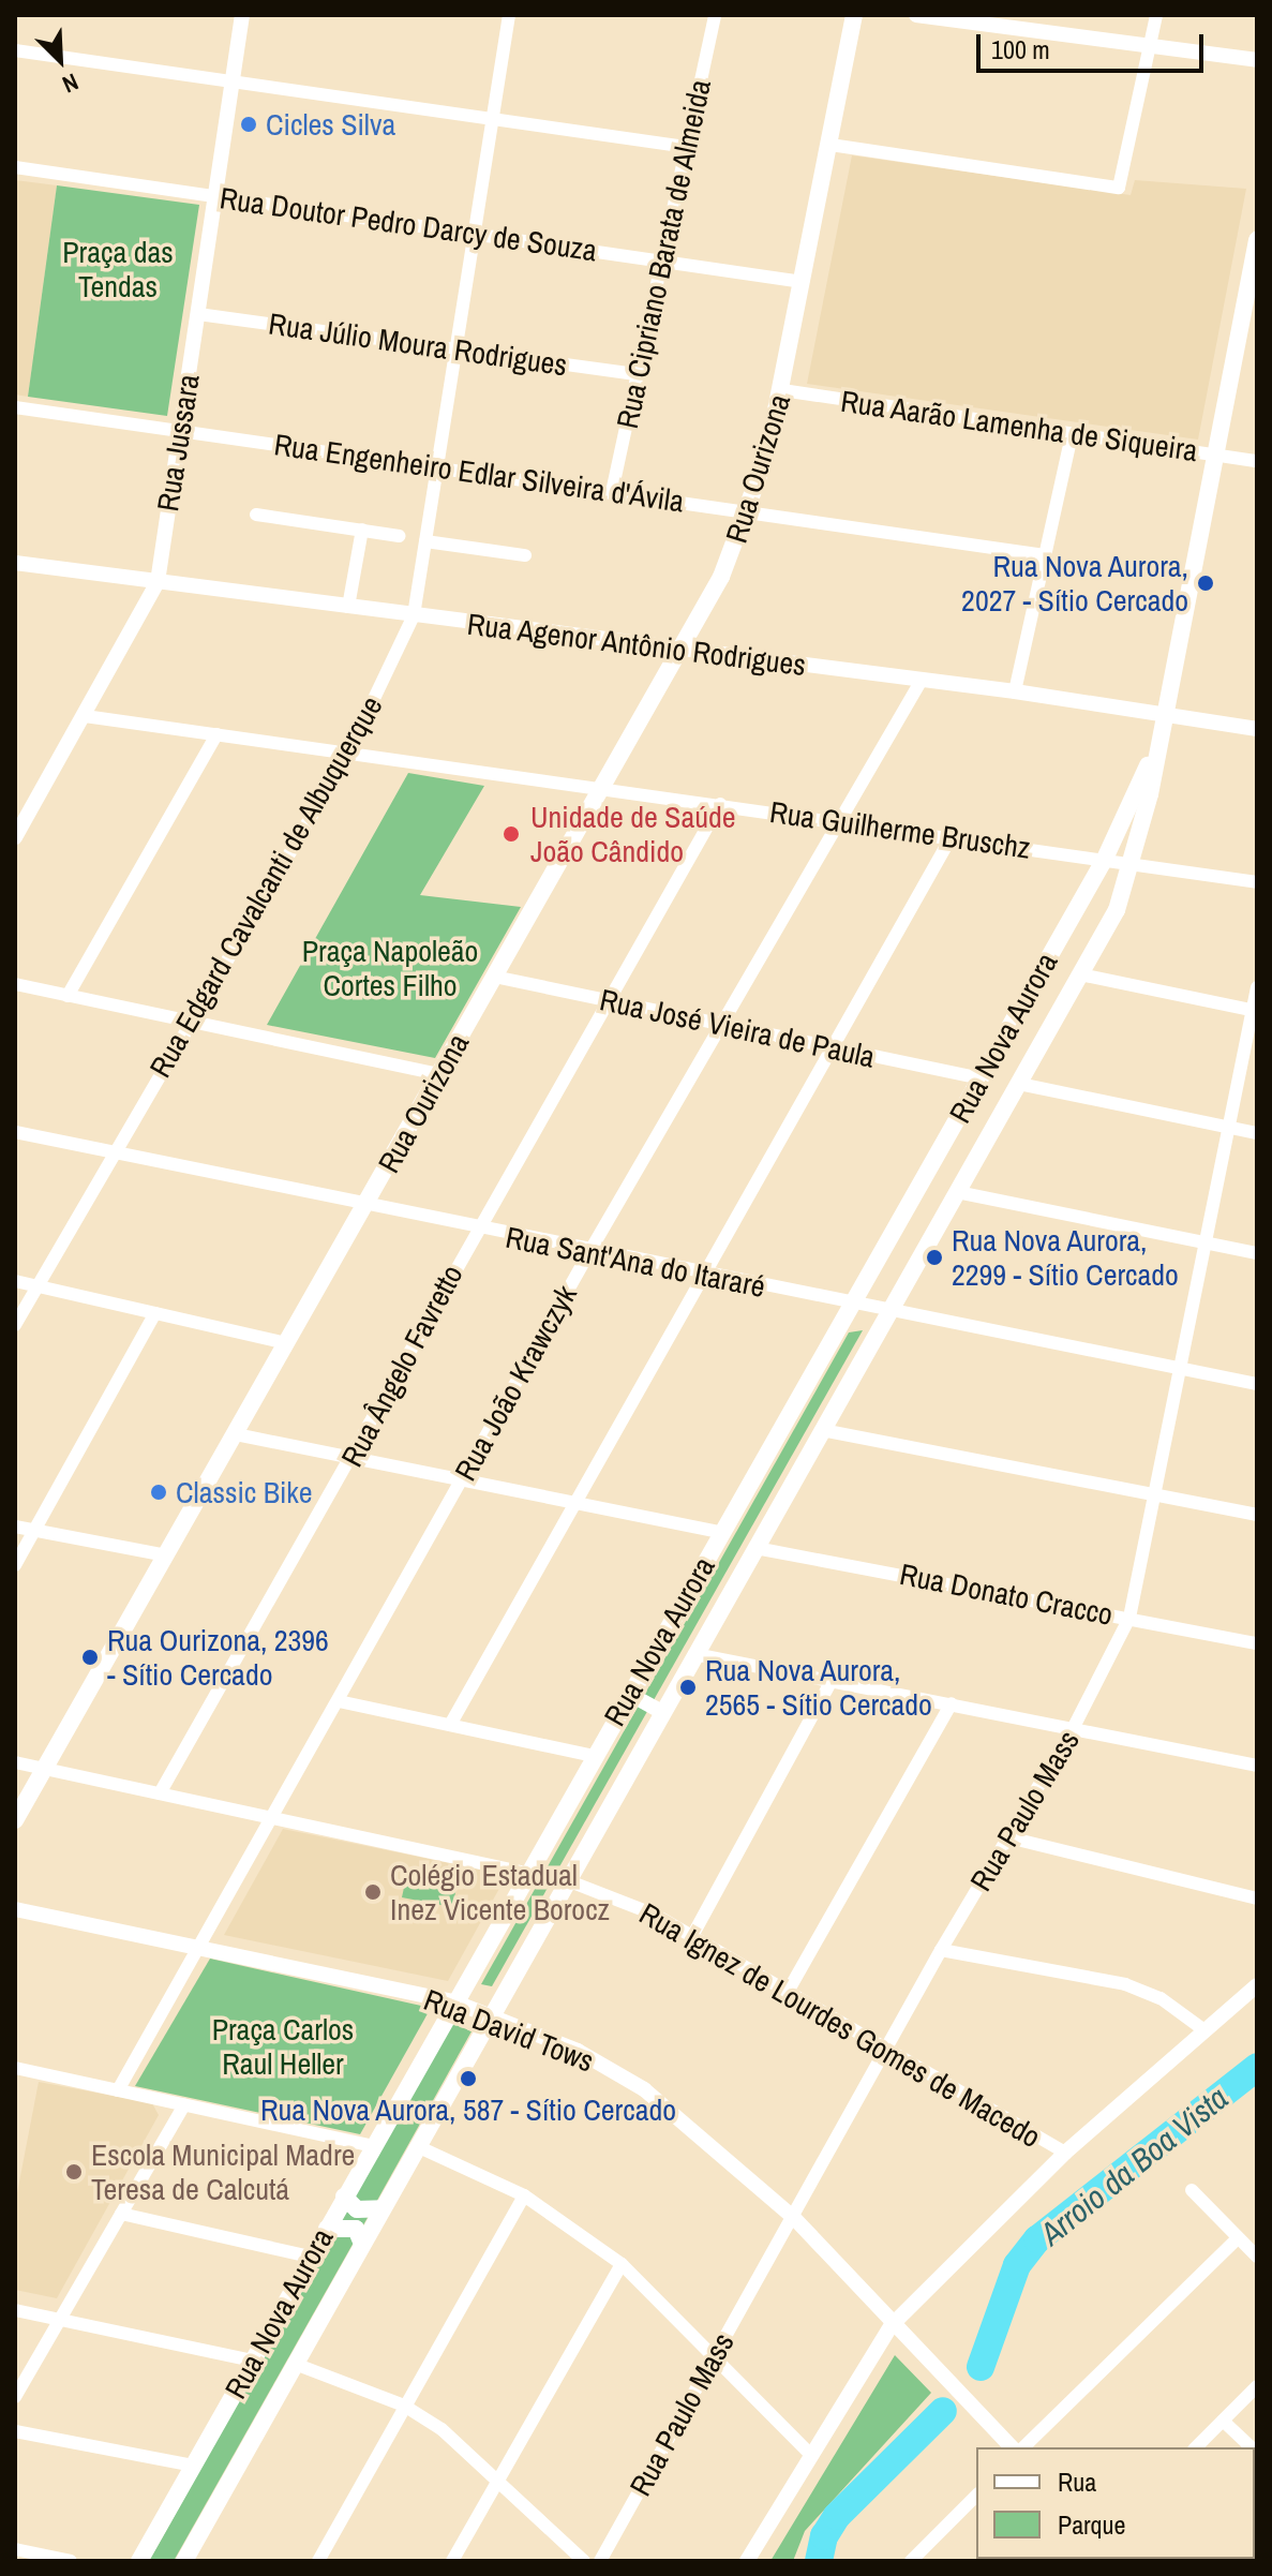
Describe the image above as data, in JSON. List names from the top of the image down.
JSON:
{
  "streets": {
    "main road": ["Rua Ourizona", "Rua Nova Aurora"],
    "street": [
      "Rua Doutor Pedro Darcy de Souza",
      "Rua Cipriano Barata de Almeida",
      "Rua Júlio Moura Rodrigues",
      "Rua Aarão Lamenha de Siqueira",
      "Rua Jussara",
      "Rua Engenheiro Edlar Silveira d'Ávila",
      "Rua Agenor Antônio Rodrigues",
      "Rua Guilherme Bruschz",
      "Rua Edgard Cavalcanti de Albuquerque",
      "Rua José Vieira de Paula",
      "Rua Sant'Ana do Itararé",
      "Rua Ângelo Favretto",
      "Rua João Krawczyk",
      "Rua Donato Cracco",
      "Rua Paulo Mass",
      "Rua Ignez de Lourdes Gomes de Macedo",
      "Rua David Tows"
    ]
  },
  "crossings": [
    ["Rua Doutor Pedro Darcy de Souza", "Rua Cipriano Barata de Almeida"],
    ["Rua Doutor Pedro Darcy de Souza", "Rua Jussara"],
    ["Rua Doutor Pedro Darcy de Souza", "Rua Ourizona"],
    ["Rua Doutor Pedro Darcy de Souza", "Rua Edgard Cavalcanti de Albuquerque"],
    ["Rua Cipriano Barata de Almeida", "Rua Júlio Moura Rodrigues"],
    ["Rua Cipriano Barata de Almeida", "Rua Engenheiro Edlar Silveira d'Ávila"],
    ["Rua Júlio Moura Rodrigues", "Rua Jussara"],
    ["Rua Júlio Moura Rodrigues", "Rua Edgard Cavalcanti de Albuquerque"],
    ["Rua Aarão Lamenha de Siqueira", "Rua Ourizona"],
    ["Rua Aarão Lamenha de Siqueira", "Rua Nova Aurora"],
    ["Rua Jussara", "Rua Engenheiro Edlar Silveira d'Ávila"],
    ["Rua Jussara", "Rua Agenor Antônio Rodrigues"],
    ["Rua Jussara", "Rua Guilherme Bruschz"],
    ["Rua Ourizona", "Rua Engenheiro Edlar Silveira d'Ávila"],
    ["Rua Ourizona", "Rua Agenor Antônio Rodrigues"],
    ["Rua Ourizona", "Rua Guilherme Bruschz"],
    ["Rua Ourizona", "Rua José Vieira de Paula"],
    ["Rua Ourizona", "Rua Sant'Ana do Itararé"],
    ["Rua Engenheiro Edlar Silveira d'Ávila", "Rua Edgard Cavalcanti de Albuquerque"],
    ["Rua Agenor Antônio Rodrigues", "Rua Edgard Cavalcanti de Albuquerque"],
    ["Rua Agenor Antônio Rodrigues", "Rua Nova Aurora"],
    ["Rua Agenor Antônio Rodrigues", "Rua João Krawczyk"],
    ["Rua Guilherme Bruschz", "Rua Edgard Cavalcanti de Albuquerque"],
    ["Rua Guilherme Bruschz", "Rua Nova Aurora"],
    ["Rua Guilherme Bruschz", "Rua Ângelo Favretto"],
    ["Rua Guilherme Bruschz", "Rua João Krawczyk"],
    ["Rua Edgard Cavalcanti de Albuquerque", "Rua Sant'Ana do Itararé"],
    ["Rua José Vieira de Paula", "Rua Nova Aurora"],
    ["Rua José Vieira de Paula", "Rua Ângelo Favretto"],
    ["Rua José Vieira de Paula", "Rua João Krawczyk"],
    ["Rua Nova Aurora", "Rua Sant'Ana do Itararé"],
    ["Rua Nova Aurora", "Rua Donato Cracco"],
    ["Rua Nova Aurora", "Rua Paulo Mass"],
    ["Rua Nova Aurora", "Rua Ignez de Lourdes Gomes de Macedo"],
    ["Rua Nova Aurora", "Rua David Tows"],
    ["Rua Sant'Ana do Itararé", "Rua Ângelo Favretto"],
    ["Rua Sant'Ana do Itararé", "Rua João Krawczyk"],
    ["Rua Sant'Ana do Itararé", "Rua Paulo Mass"],
    ["Rua João Krawczyk", "Rua David Tows"],
    ["Rua Donato Cracco", "Rua Paulo Mass"],
    ["Rua Paulo Mass", "Rua Ignez de Lourdes Gomes de Macedo"],
    ["Rua Paulo Mass", "Rua David Tows"]
  ],
  "water": ["Arroio da Boa Vista"],
  "parks": ["Praça das Tendas", "Praça Napoleão Cortes Filho", "Praça Carlos Raul Heller"],
  "places": [
    "Cicles Silva",
    "Rua Nova Aurora, 2027 - Sítio Cercado",
    "Unidade de Saúde João Cândido",
    "Rua Nova Aurora, 2299 - Sítio Cercado",
    "Classic Bike",
    "Rua Ourizona, 2396 - Sítio Cercado",
    "Rua Nova Aurora, 2565 - Sítio Cercado",
    "Colégio Estadual Inez Vicente Borocz",
    "Rua Nova Aurora, 587 - Sítio Cercado",
    "Escola Municipal Madre Teresa de Calcutá"
  ],
  "legend": ["Rua", "Parque"],
  "scale_bar": "100 m",
  "north": "bottom right"
}
